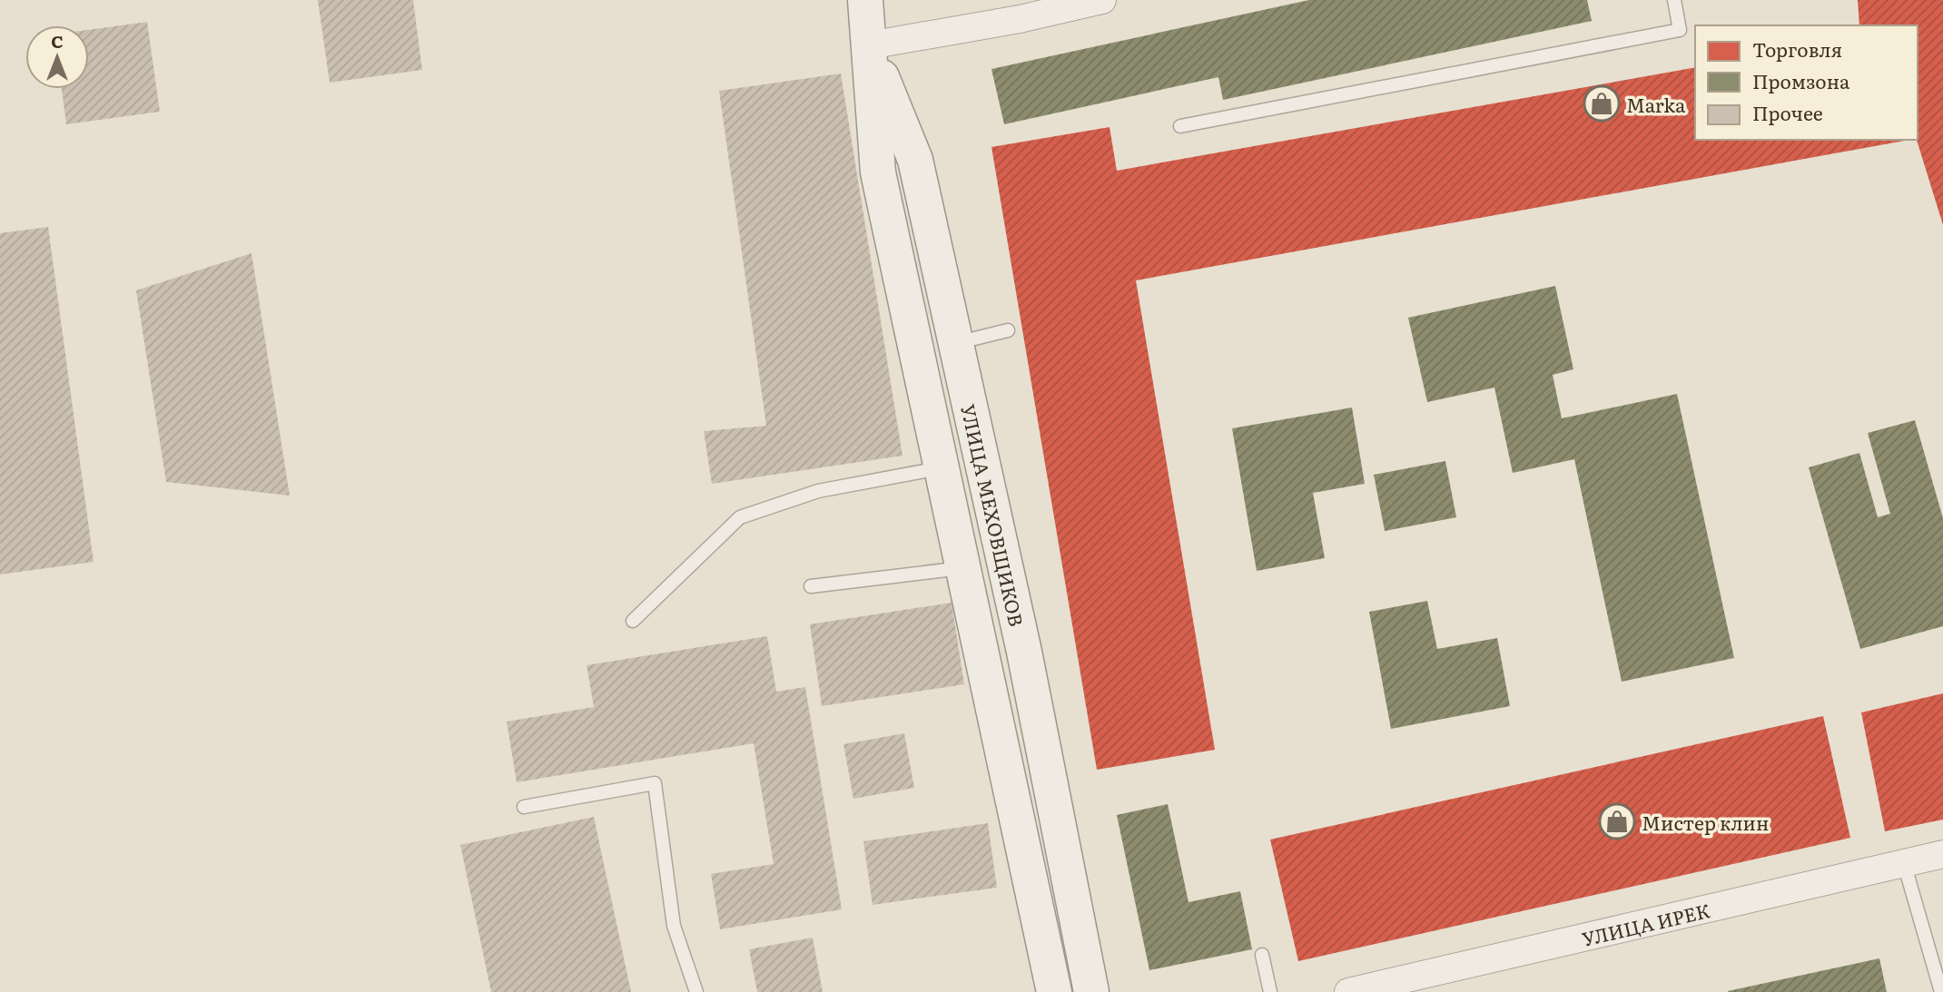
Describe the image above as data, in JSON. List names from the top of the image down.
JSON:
{
  "streets": {
    "main road": ["УЛИЦА МЕХОВЩИКОВ"],
    "street": ["УЛИЦА ИРЕК"]
  },
  "places": {
    "shop": ["Marka", "Мистер клин"]
  },
  "legend": ["Торговля", "Промзона", "Прочее"],
  "north": "top"
}
